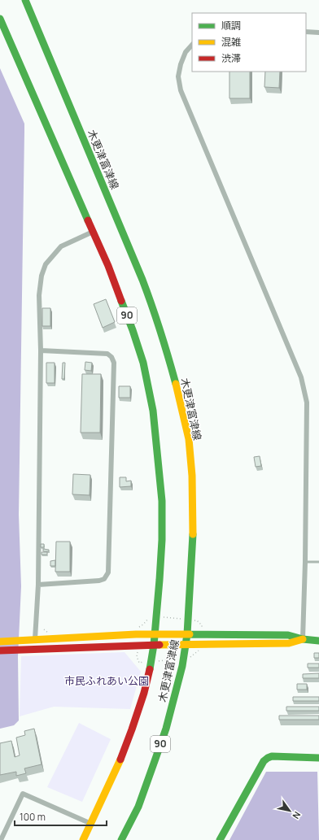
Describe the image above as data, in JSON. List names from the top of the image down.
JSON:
{
  "streets": {
    "main road": ["木更津富津線", "90"]
  },
  "parks": ["市民ふれあい公園"],
  "legend": ["順調", "混雑", "渋滞"],
  "scale_bar": "100 m",
  "north": "bottom right"
}
